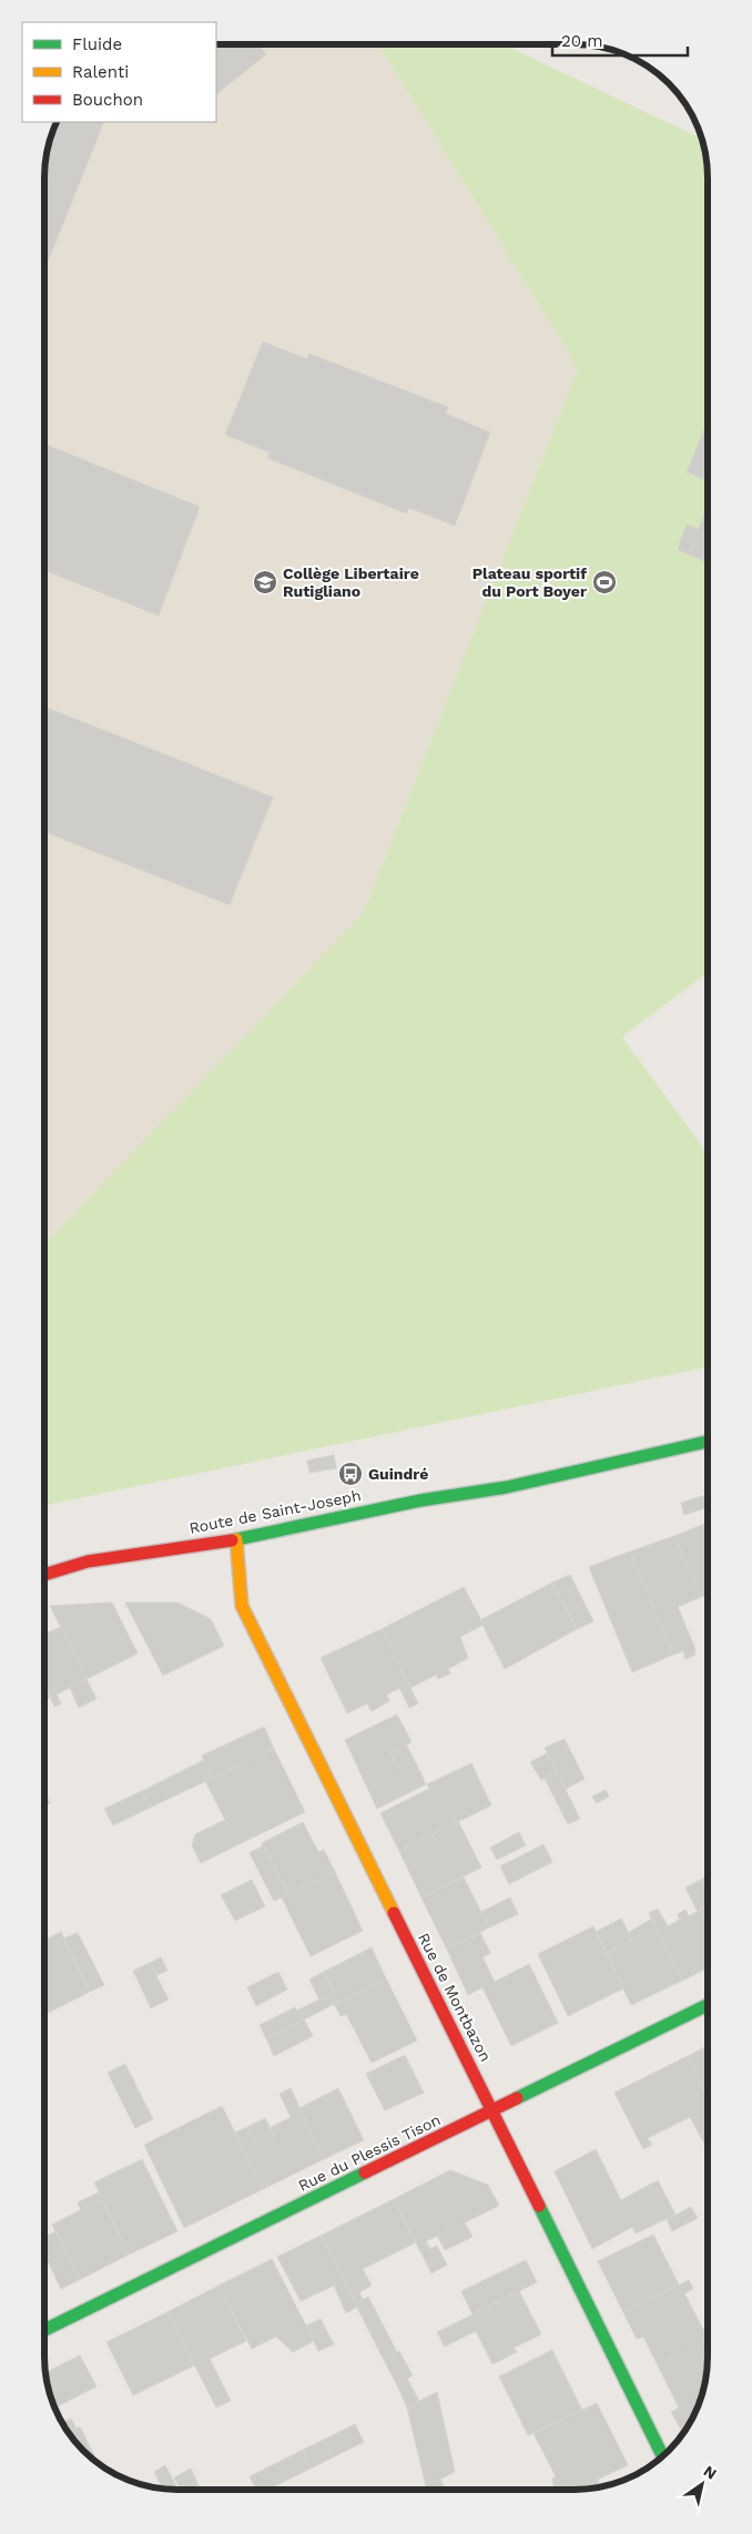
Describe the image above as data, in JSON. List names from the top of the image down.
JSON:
{
  "streets": {
    "street": ["Route de Saint-Joseph", "Rue de Montbazon", "Rue du Plessis Tison"]
  },
  "crossings": [
    ["Route de Saint-Joseph", "Rue de Montbazon"],
    ["Rue de Montbazon", "Rue du Plessis Tison"]
  ],
  "places": {
    "school or university": ["Collège Libertaire Rutigliano"],
    "sports": ["Plateau sportif du Port Boyer"],
    "bus stop": ["Guindré"]
  },
  "legend": ["Fluide", "Ralenti", "Bouchon"],
  "scale_bar": "20 m",
  "north": "top right"
}
